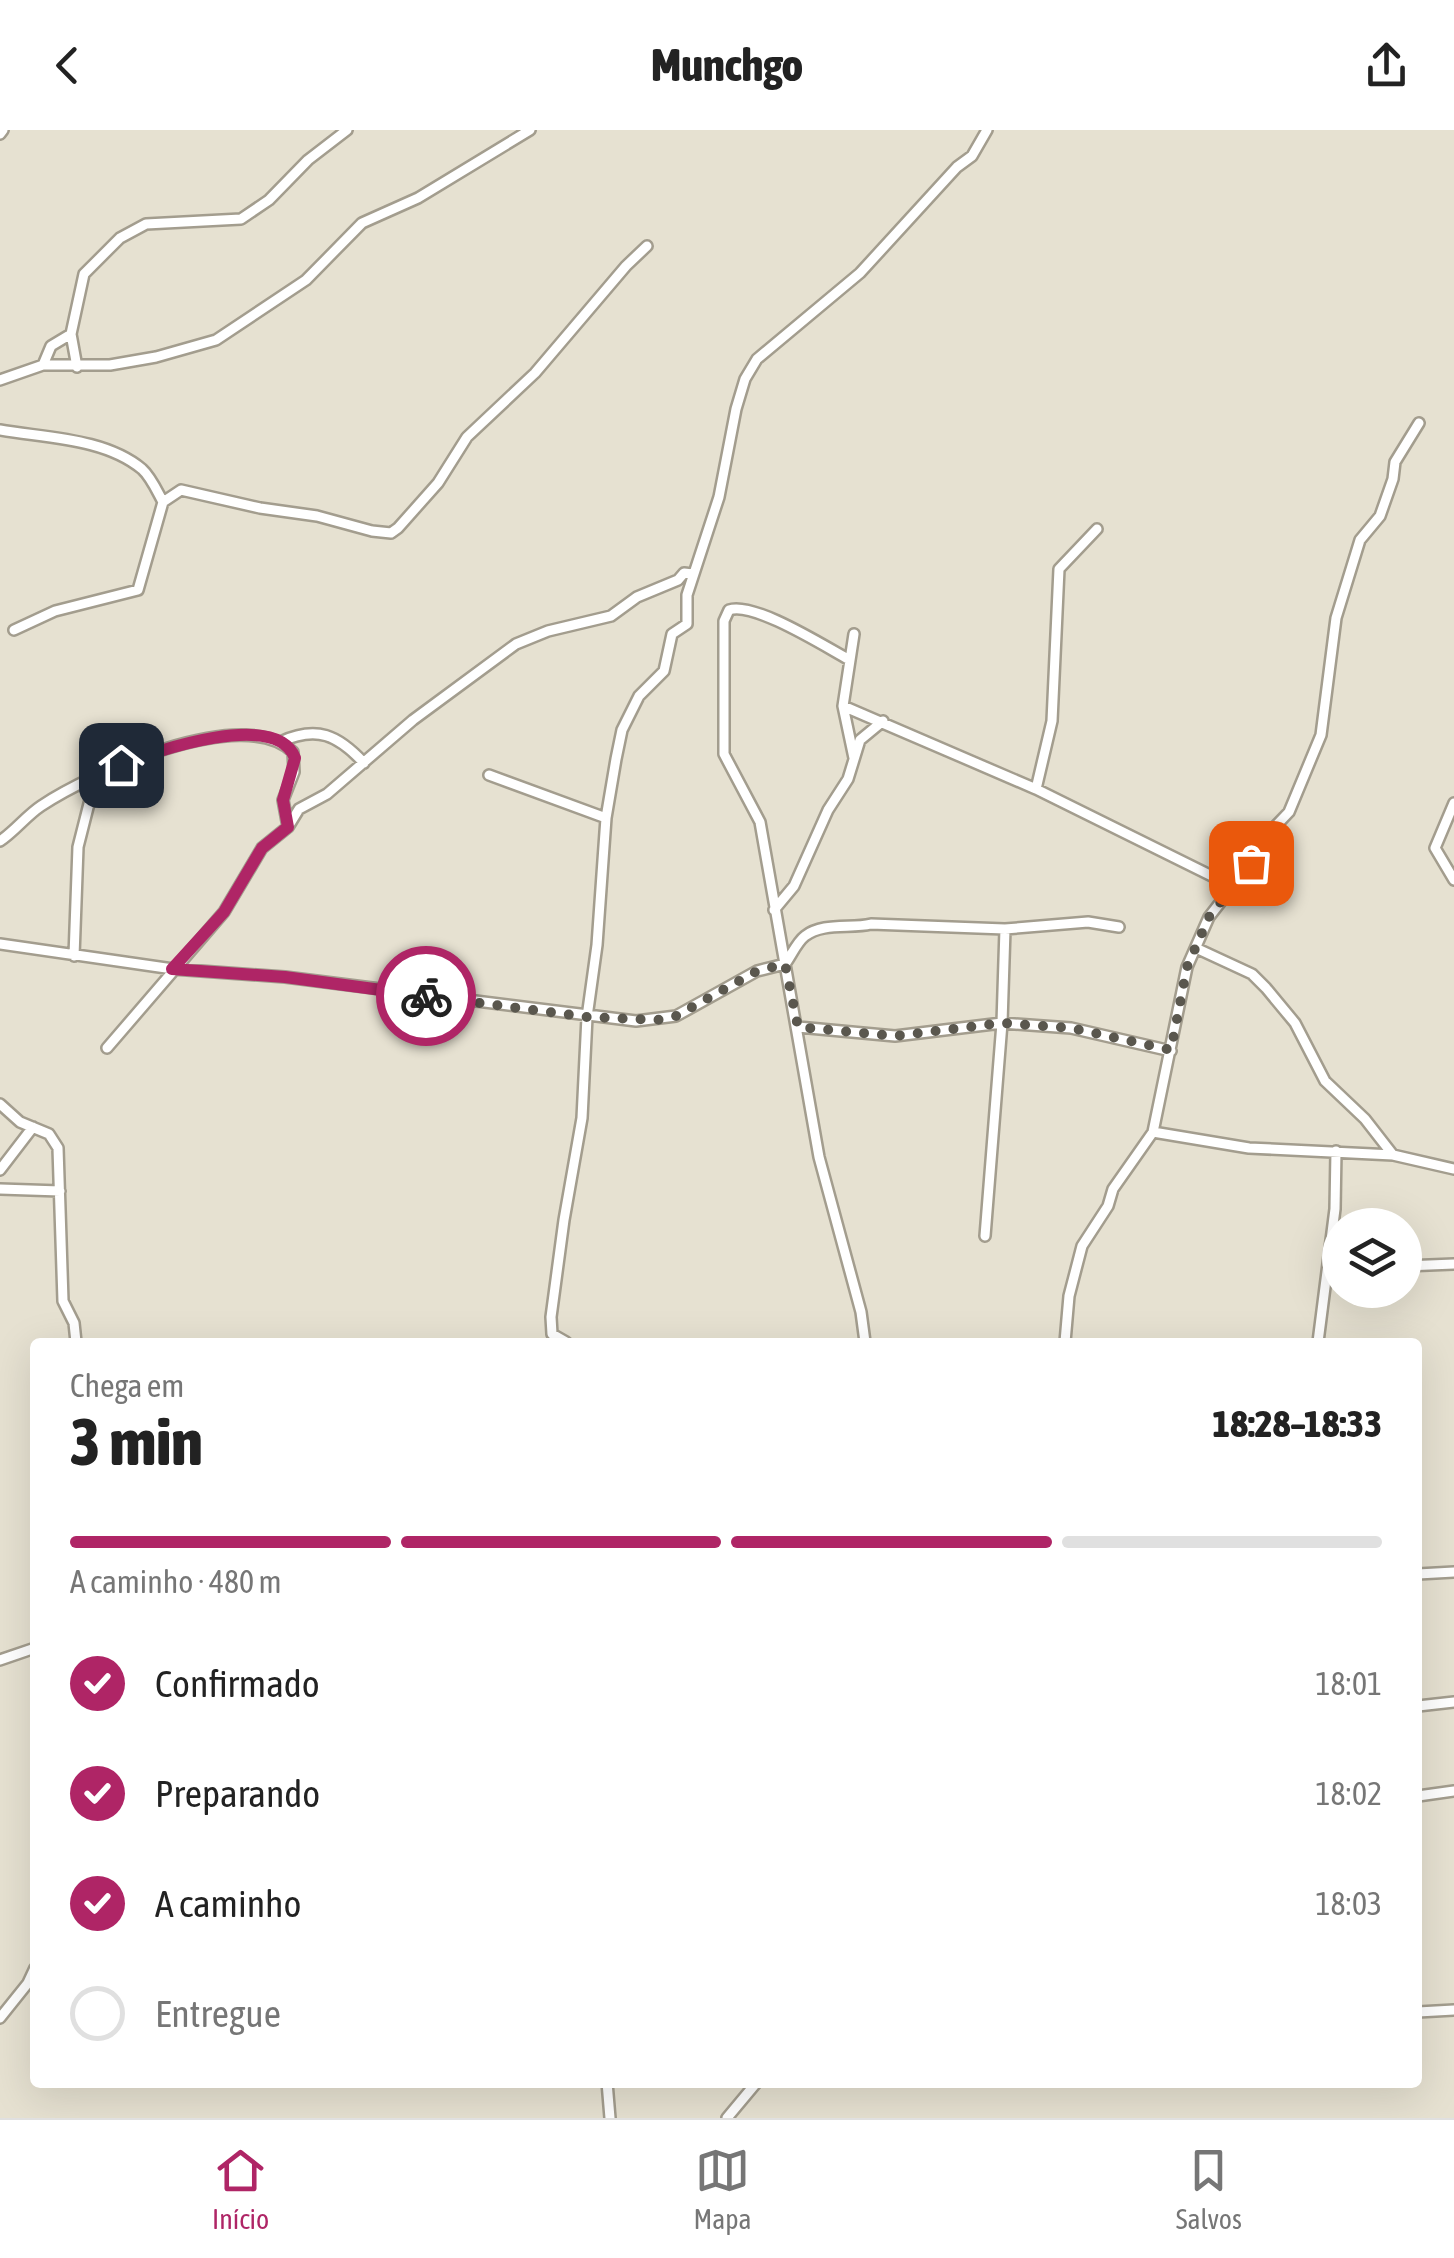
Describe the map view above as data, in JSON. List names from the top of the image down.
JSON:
{
  "page": {
    "header": "Munchgo",
    "heading": ["3 min", "Chega em", "18:28–18:33"],
    "bar": "A caminho · 480 m",
    "list": [
      ["Confirmado", "18:01"],
      ["Preparando", "18:02"],
      ["A caminho", "18:03"],
      "Entregue"
    ],
    "tabs": ["Início", "Mapa", "Salvos"]
  }
}
